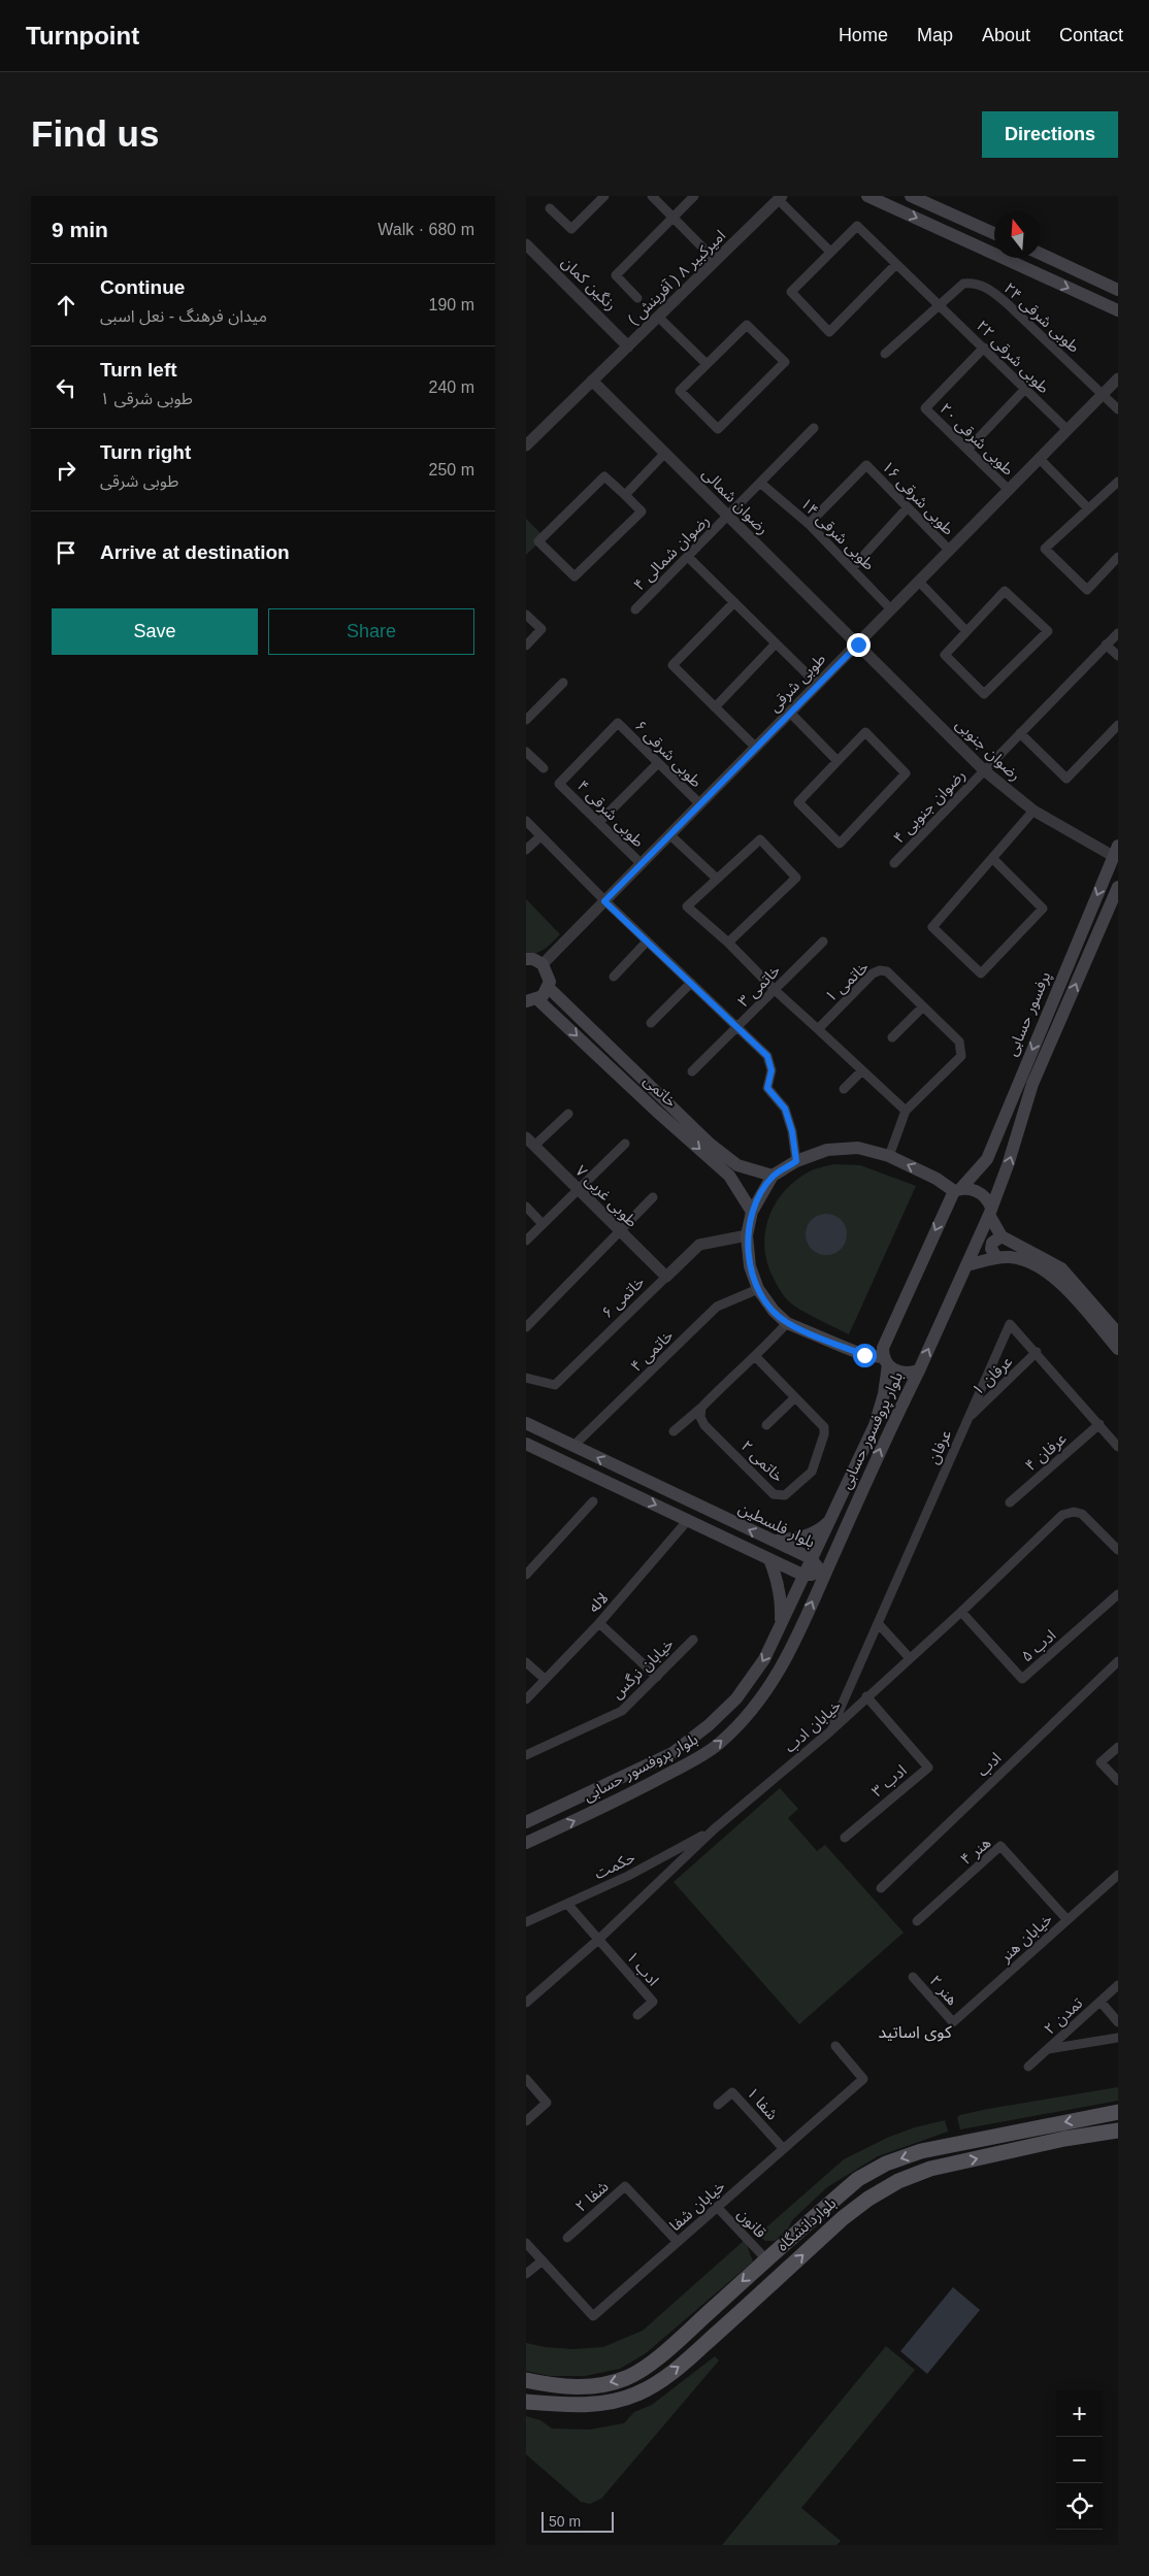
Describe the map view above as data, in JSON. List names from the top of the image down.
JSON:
{
  "streets": {
    "main road": [
      "پرفسور حسابی",
      "خاتمی",
      "بلوار پروفسور حسابی",
      "بلوار فلسطین",
      "بلواردانشگاه"
    ],
    "street": [
      "امیرکبیر ۸ ( آفرینش )",
      "رنگین کمان",
      "طوبی شرقی ۲۴",
      "طوبی شرقی ۲۲",
      "طوبی شرقی ۲۰",
      "طوبی شرقی ۱۶",
      "رضوان شمالی",
      "طوبی شرقی ۱۴",
      "رضوان شمالی ۴",
      "طوبی شرقی",
      "رضوان جنوبی",
      "طوبی شرقی ۶",
      "رضوان جنوبی ۴",
      "طوبی شرقی ۴",
      "خاتمی ۱",
      "خاتمی ۳",
      "طوبی غربی ۷",
      "خاتمی ۶",
      "خاتمی ۴",
      "عرفان ۱",
      "عرفان",
      "عرفان ۴",
      "خاتمی ۲",
      "لاله",
      "ادب ۵",
      "خیابان نرگس",
      "خیابان ادب",
      "ادب",
      "ادب ۳",
      "هنر ۴",
      "حکمت",
      "خیابان هنر",
      "ادب ۱",
      "هنر ۲",
      "تمدن ۲",
      "شفا ۱",
      "شفا ۲",
      "خیابان شفا",
      "قانون"
    ]
  },
  "crossings": [
    ["امیرکبیر ۸ ( آفرینش )", "رنگین کمان"],
    ["امیرکبیر ۸ ( آفرینش )", "رضوان شمالی"],
    ["طوبی شرقی ۲۴", "طوبی شرقی ۲۲"],
    ["طوبی شرقی ۲۴", "طوبی شرقی"],
    ["طوبی شرقی ۲۲", "طوبی شرقی ۲۰"],
    ["طوبی شرقی ۲۲", "طوبی شرقی"],
    ["طوبی شرقی ۲۰", "طوبی شرقی"],
    ["طوبی شرقی ۱۶", "طوبی شرقی ۱۴"],
    ["طوبی شرقی ۱۶", "طوبی شرقی"],
    ["رضوان شمالی", "رضوان شمالی ۴"],
    ["رضوان شمالی", "طوبی شرقی"],
    ["رضوان شمالی", "رضوان جنوبی"],
    ["طوبی شرقی ۱۴", "رضوان شمالی ۴"],
    ["طوبی شرقی ۱۴", "طوبی شرقی"],
    ["طوبی شرقی", "رضوان جنوبی"],
    ["طوبی شرقی", "طوبی شرقی ۶"],
    ["طوبی شرقی", "طوبی شرقی ۴"],
    ["رضوان جنوبی", "رضوان جنوبی ۴"],
    ["رضوان جنوبی", "پرفسور حسابی"],
    ["طوبی شرقی ۶", "طوبی شرقی ۴"],
    ["پرفسور حسابی", "بلوار پروفسور حسابی"],
    ["طوبی غربی ۷", "خاتمی ۶"],
    ["خاتمی ۴", "بلوار فلسطین"],
    ["عرفان ۱", "عرفان"],
    ["بلوار پروفسور حسابی", "بلوار فلسطین"],
    ["عرفان", "عرفان ۴"],
    ["عرفان", "خیابان ادب"],
    ["ادب ۵", "خیابان ادب"],
    ["خیابان ادب", "ادب ۳"],
    ["خیابان ادب", "حکمت"],
    ["خیابان ادب", "ادب ۱"],
    ["هنر ۴", "خیابان هنر"],
    ["خیابان هنر", "هنر ۲"],
    ["شفا ۱", "خیابان شفا"],
    ["شفا ۲", "خیابان شفا"],
    ["خیابان شفا", "قانون"],
    ["قانون", "بلواردانشگاه"]
  ],
  "districts": ["کوی اساتید"],
  "scale_bar": "50 m",
  "north": "top",
  "page": {
    "header": "Turnpoint",
    "nav": [
      "Home",
      "Map",
      "About",
      "Contact"
    ],
    "buttons": [
      "Directions",
      ["Save", "Share"]
    ],
    "title": "Find us",
    "heading": ["9 min", "Walk · 680 m"],
    "list": [
      ["Continue", "میدان فرهنگ - نعل اسبی", "190 m"],
      ["Turn left", "طوبی شرقی ۱", "240 m"],
      ["Turn right", "طوبی شرقی", "250 m"],
      "Arrive at destination"
    ],
    "map_buttons": ["+", "−"],
    "scale": "50 m"
  }
}
